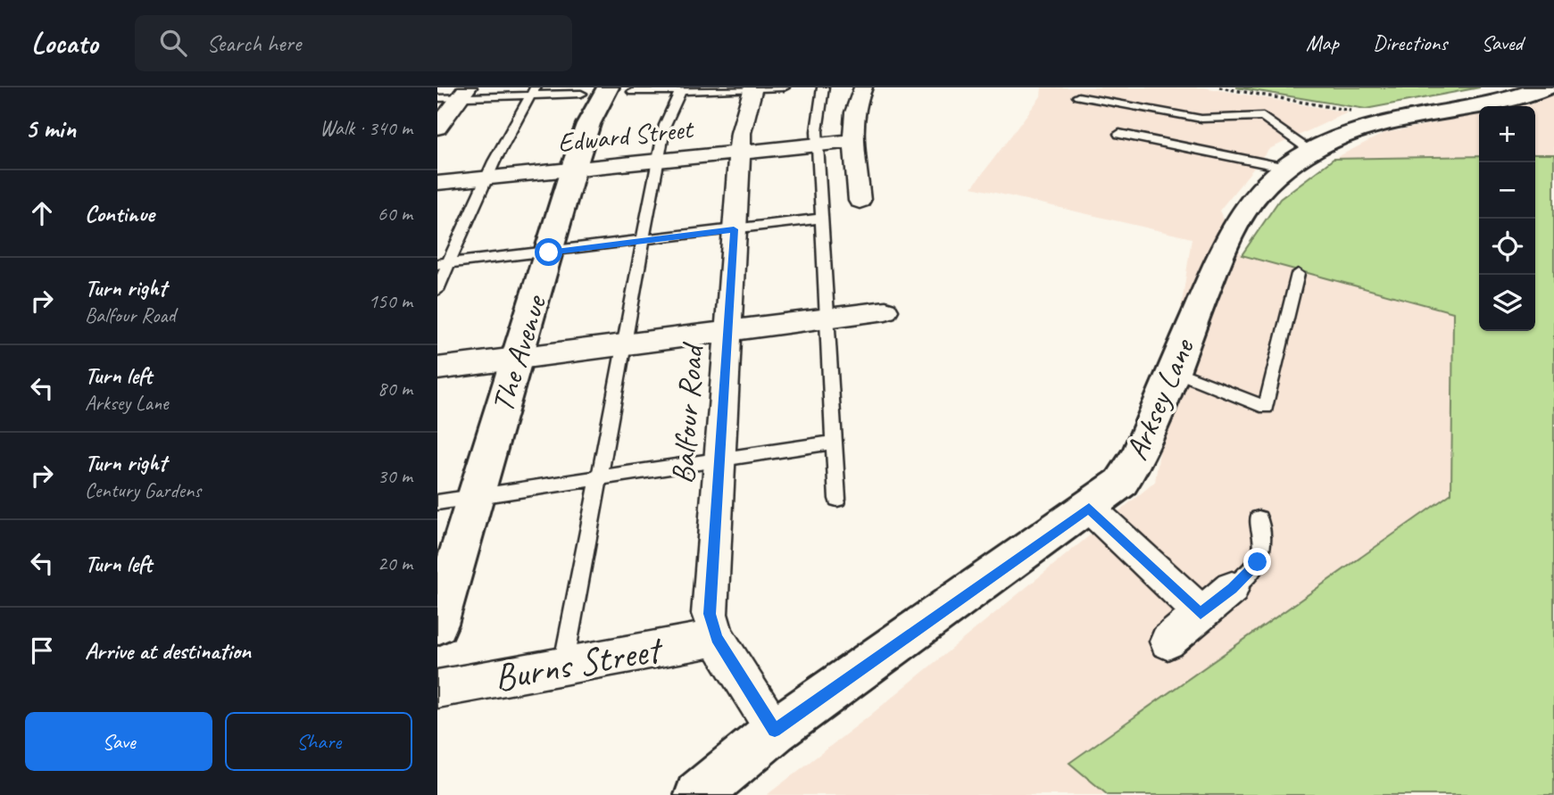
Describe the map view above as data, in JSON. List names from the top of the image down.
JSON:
{
  "streets": {
    "street": [
      "Edward Street",
      "The Avenue",
      "Arksey Lane",
      "Balfour Road",
      "Burns Street"
    ]
  },
  "crossings": [
    ["Edward Street", "The Avenue"],
    ["Edward Street", "Balfour Road"],
    ["Arksey Lane", "Balfour Road"],
    ["Balfour Road", "Burns Street"]
  ],
  "page": {
    "header": "Locato",
    "search": "Search here",
    "nav": ["Map", "Directions", "Saved"],
    "heading": ["5 min", "Walk · 340 m"],
    "map_buttons": ["+", "−"],
    "list": [
      ["Continue", "60 m"],
      ["Turn right", "Balfour Road", "150 m"],
      ["Turn left", "Arksey Lane", "80 m"],
      ["Turn right", "Century Gardens", "30 m"],
      ["Turn left", "20 m"],
      "Arrive at destination"
    ],
    "buttons": ["Save", "Share"]
  }
}
